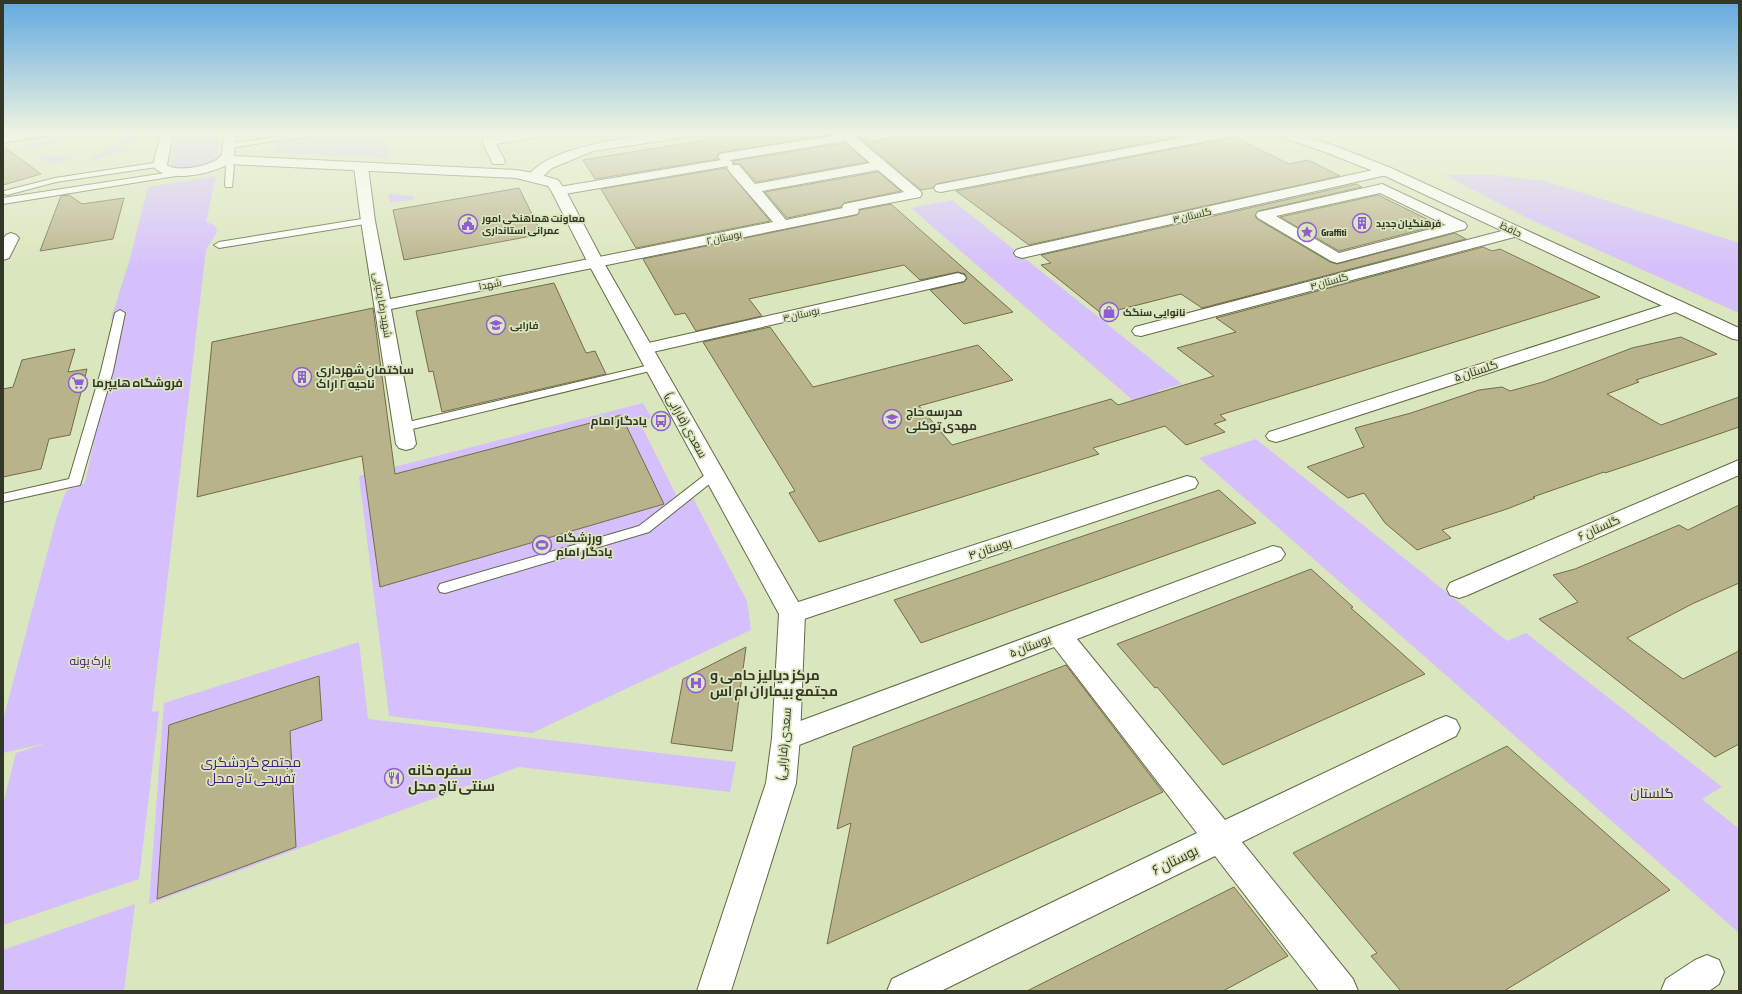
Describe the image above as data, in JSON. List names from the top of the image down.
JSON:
{
  "streets": {
    "street": [
      "گلستان ۳",
      "حافظ",
      "بوستان ۲",
      "گلستان ۴",
      "شهدا",
      "شهید رضا یحیایی",
      "بوستان ۳",
      "گلستان ۵",
      "سعدی (فارابی)",
      "گلستان ۶",
      "بوستان ۴",
      "بوستان ۵",
      "بوستان ۶"
    ]
  },
  "crossings": [
    ["حافظ", "گلستان ۴"],
    ["حافظ", "گلستان ۵"],
    ["بوستان ۲", "شهدا"],
    ["بوستان ۲", "سعدی (فارابی)"],
    ["شهدا", "شهید رضا یحیایی"],
    ["شهدا", "سعدی (فارابی)"],
    ["بوستان ۳", "سعدی (فارابی)"],
    ["سعدی (فارابی)", "بوستان ۴"],
    ["سعدی (فارابی)", "بوستان ۵"]
  ],
  "parks": ["پارک پونه", "مجتمع گردشگری تفریحی تاج محل", "گلستان"],
  "places": {
    "building": ["فرهنگیان جدید", "ساختمان شهرداری ناحیه ۲ اراک"],
    "public building": ["معاونت هماهنگی امور عمرانی استانداری"],
    "place": ["Graffiti"],
    "shop": ["نانوایی سنگک"],
    "school or university": ["فارابی", "مدرسه حاج مهدی توکلی"],
    "supermarket": ["فروشگاه هایپرما"],
    "bus stop": ["یادگار امام"],
    "sports": ["ورزشگاه یادگار امام"],
    "hospital": ["مرکز دیالیز حامی و مجتمع بیماران ام اس"],
    "restaurant": ["سفره خانه سنتی تاج محل"]
  }
}
